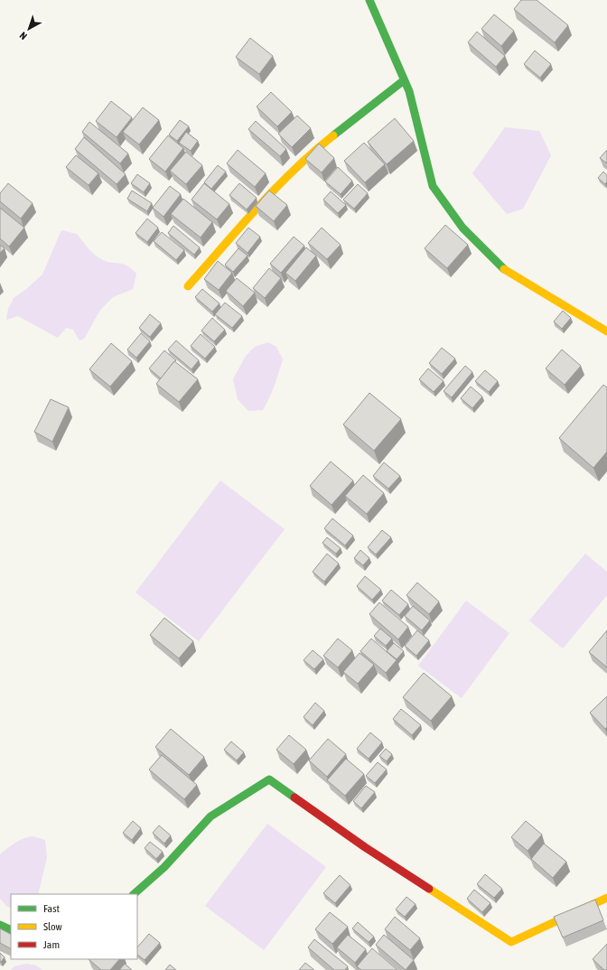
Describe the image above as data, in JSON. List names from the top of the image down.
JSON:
{
  "legend": ["Fast", "Slow", "Jam"],
  "north": "bottom left"
}
